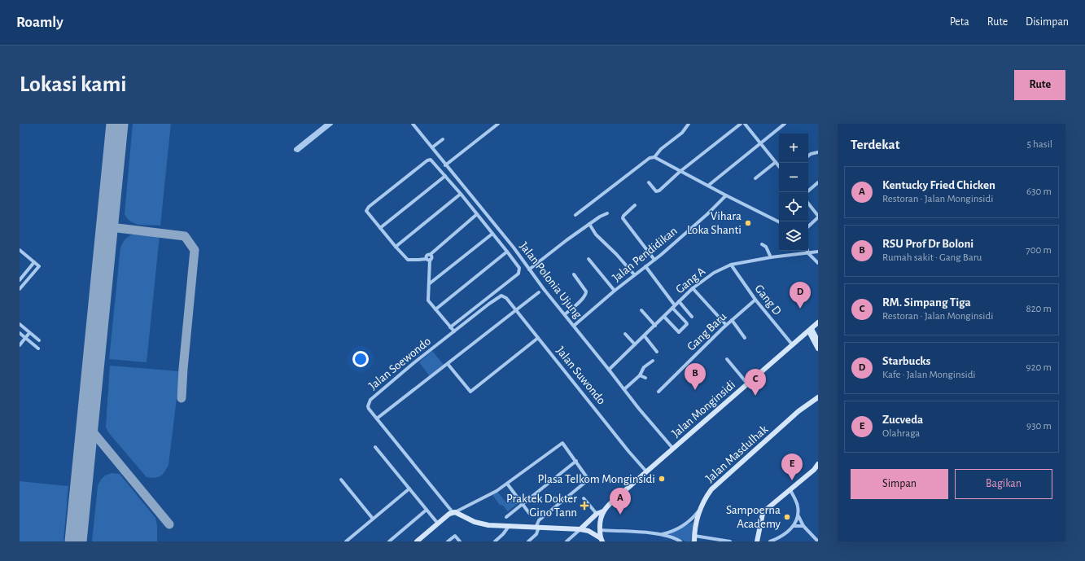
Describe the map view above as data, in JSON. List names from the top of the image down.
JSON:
{
  "streets": {
    "main road": ["Jalan Monginsidi", "Jalan Masdulhak"],
    "street": [
      "Jalan Pendidikan",
      "Jalan Polonia Ujung",
      "Gang A",
      "Gang D",
      "Gang Baru",
      "Jalan Soewondo",
      "Jalan Suwondo"
    ]
  },
  "crossings": [
    ["Jalan Pendidikan", "Jalan Polonia Ujung"],
    ["Jalan Polonia Ujung", "Gang A"],
    ["Jalan Polonia Ujung", "Jalan Monginsidi"],
    ["Gang A", "Gang D"],
    ["Gang D", "Gang Baru"],
    ["Gang D", "Jalan Monginsidi"],
    ["Jalan Soewondo", "Jalan Suwondo"],
    ["Jalan Suwondo", "Jalan Monginsidi"]
  ],
  "places": {
    "other": ["Vihara Loka Shanti", "Plasa Telkom Monginsidi", "Sampoerna Academy"],
    "health": ["Praktek Dokter Gino Tann"]
  },
  "page": {
    "header": "Roamly",
    "nav": ["Peta", "Rute", "Disimpan"],
    "buttons": [
      "Rute",
      ["Simpan", "Bagikan"]
    ],
    "title": "Lokasi kami",
    "heading": ["Terdekat", "5 hasil"],
    "map_buttons": ["+", "−"],
    "list": [
      {
        "mark": "A",
        "name": "Kentucky Fried Chicken",
        "note": "Restoran · Jalan Monginsidi",
        "value": "630 m"
      },
      {
        "mark": "B",
        "name": "RSU Prof Dr Boloni",
        "note": "Rumah sakit · Gang Baru",
        "value": "700 m"
      },
      {
        "mark": "C",
        "name": "RM. Simpang Tiga",
        "note": "Restoran · Jalan Monginsidi",
        "value": "820 m"
      },
      {
        "mark": "D",
        "name": "Starbucks",
        "note": "Kafe · Jalan Monginsidi",
        "value": "920 m"
      },
      {
        "mark": "E",
        "name": "Zucveda",
        "note": "Olahraga",
        "value": "930 m"
      }
    ],
    "pins": [
      "D",
      "B",
      "C",
      "E",
      "A"
    ]
  }
}
